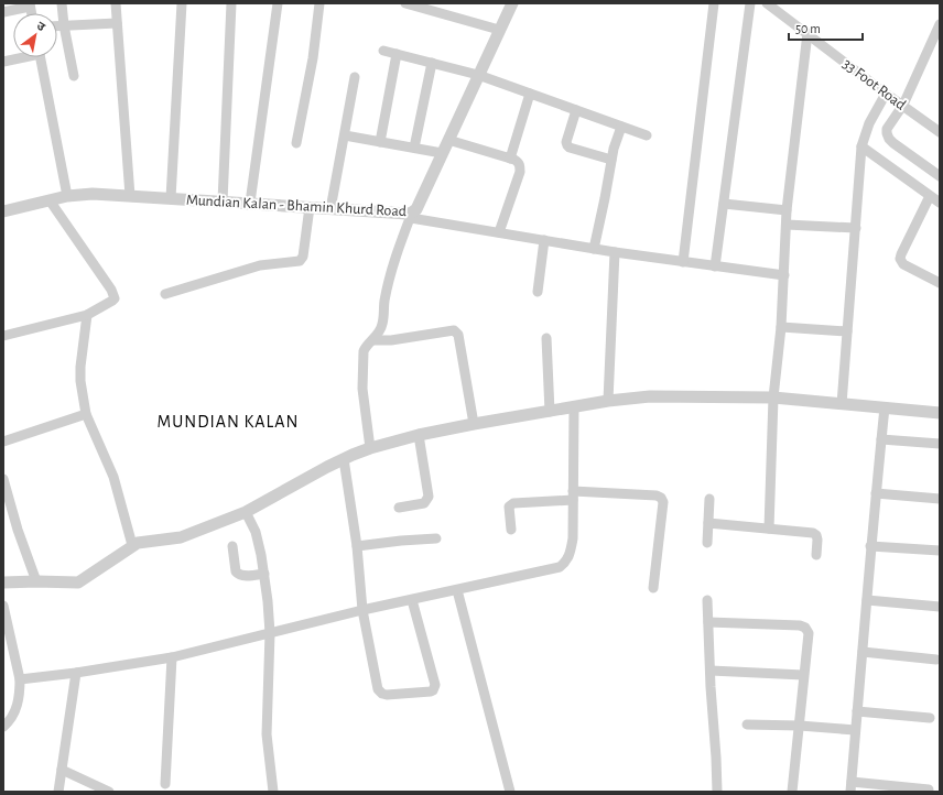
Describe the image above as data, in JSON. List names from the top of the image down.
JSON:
{
  "streets": {
    "street": ["33 Foot Road", "Mundian Kalan - Bhamin Khurd Road"]
  },
  "districts": ["MUNDIAN KALAN"],
  "scale_bar": "50 m",
  "north": "top right"
}
